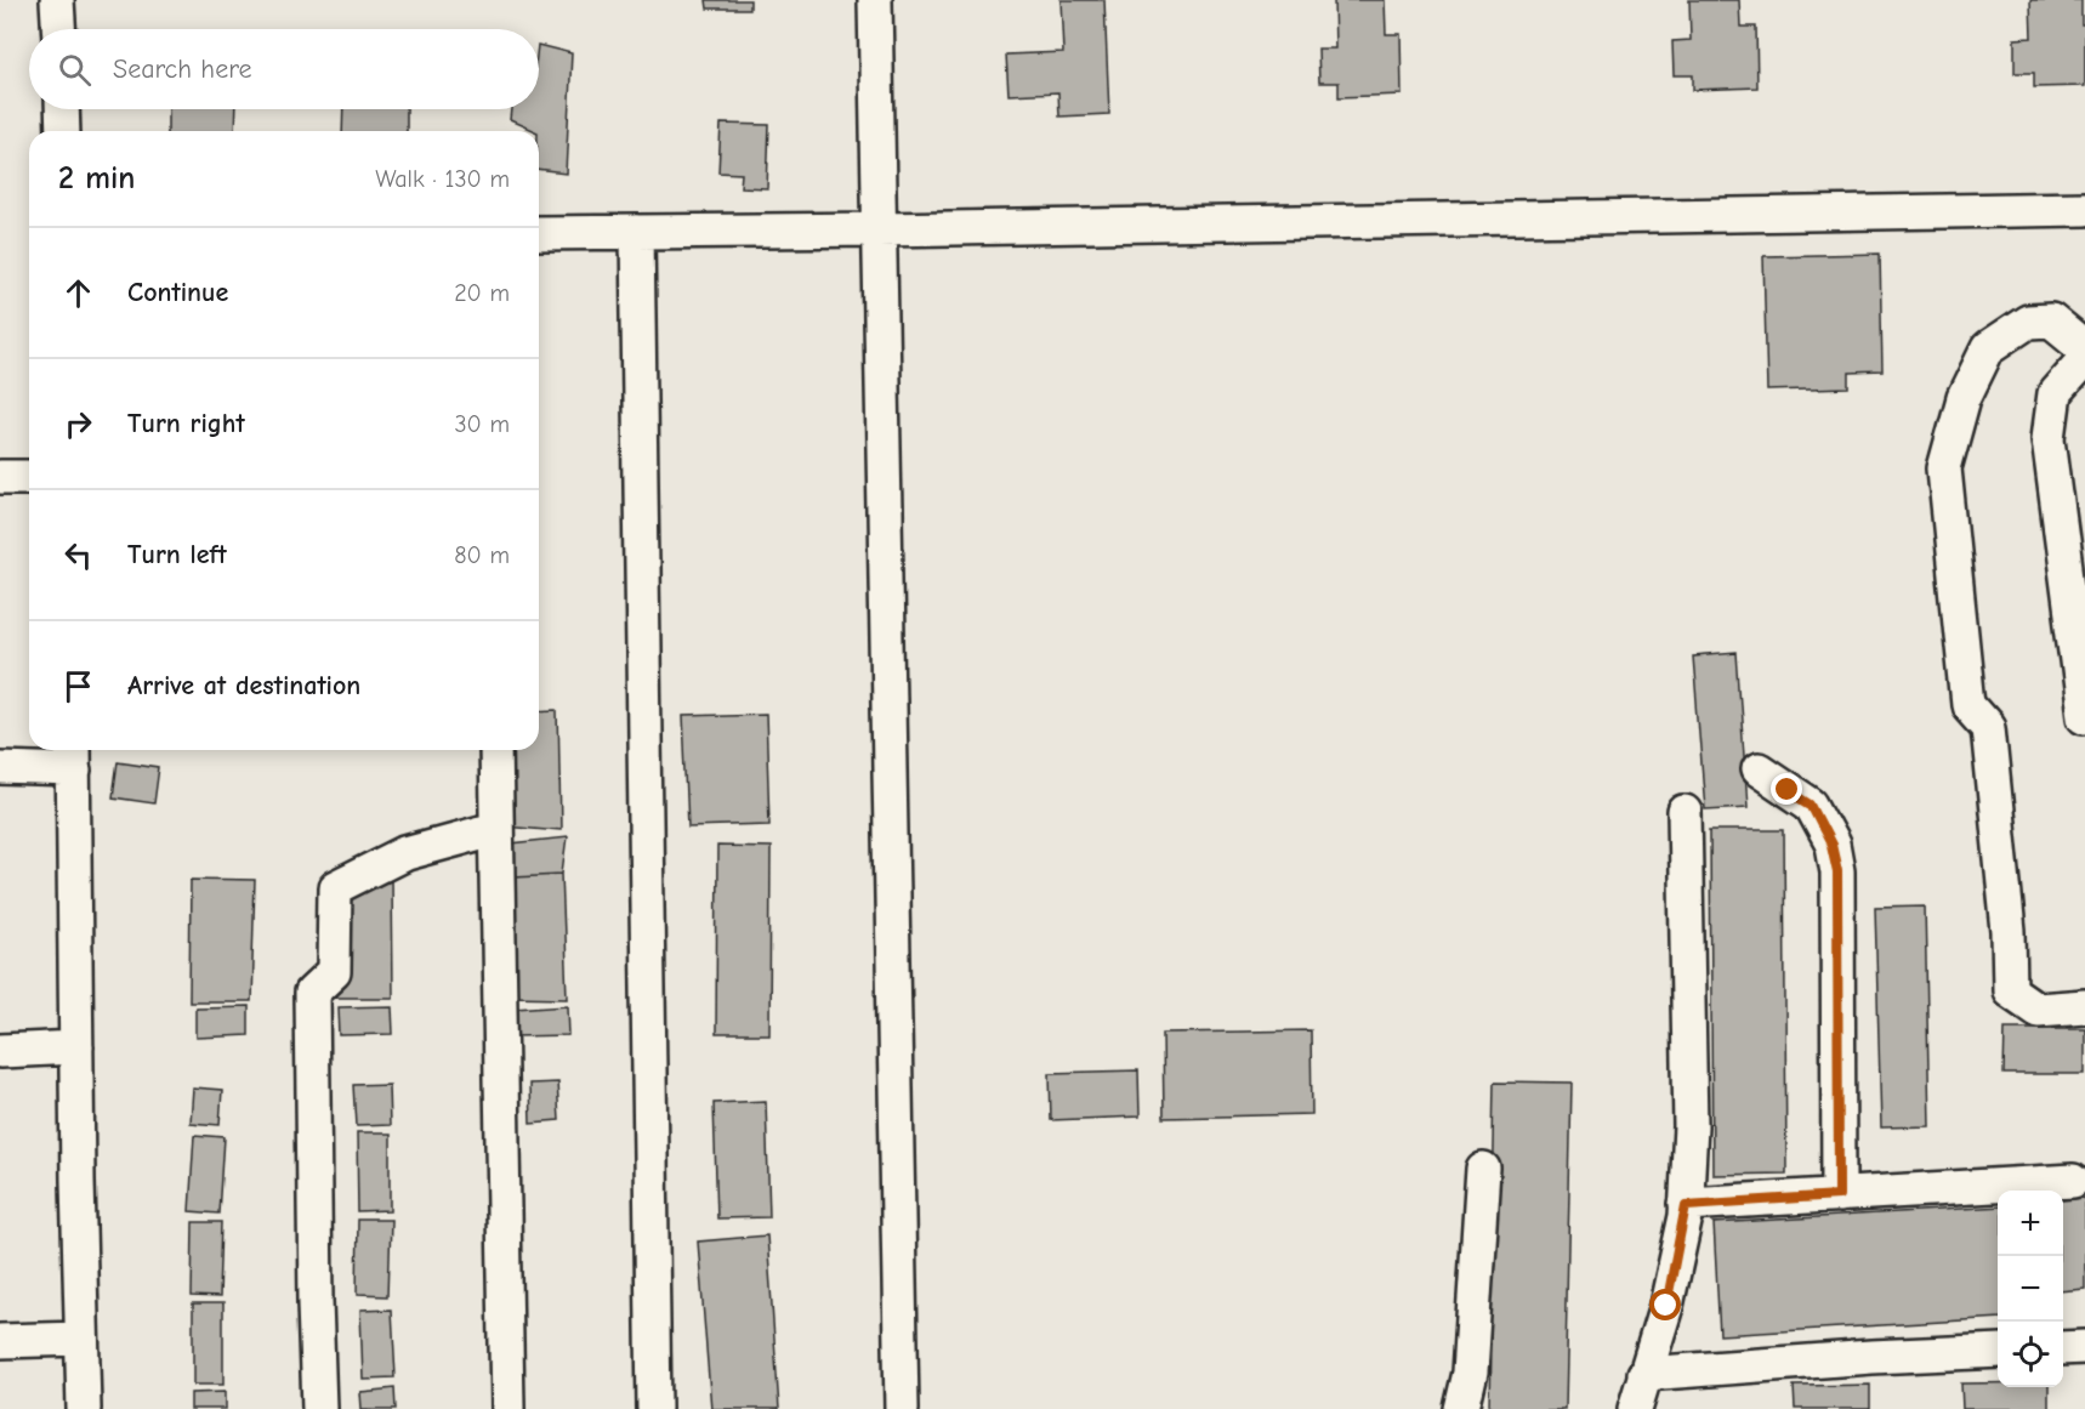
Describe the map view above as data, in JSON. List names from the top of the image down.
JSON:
{
  "page": {
    "search": "Search here",
    "heading": ["2 min", "Walk · 130 m"],
    "list": [
      ["Continue", "20 m"],
      ["Turn right", "30 m"],
      ["Turn left", "80 m"],
      "Arrive at destination"
    ],
    "map_buttons": ["+", "−"]
  }
}
